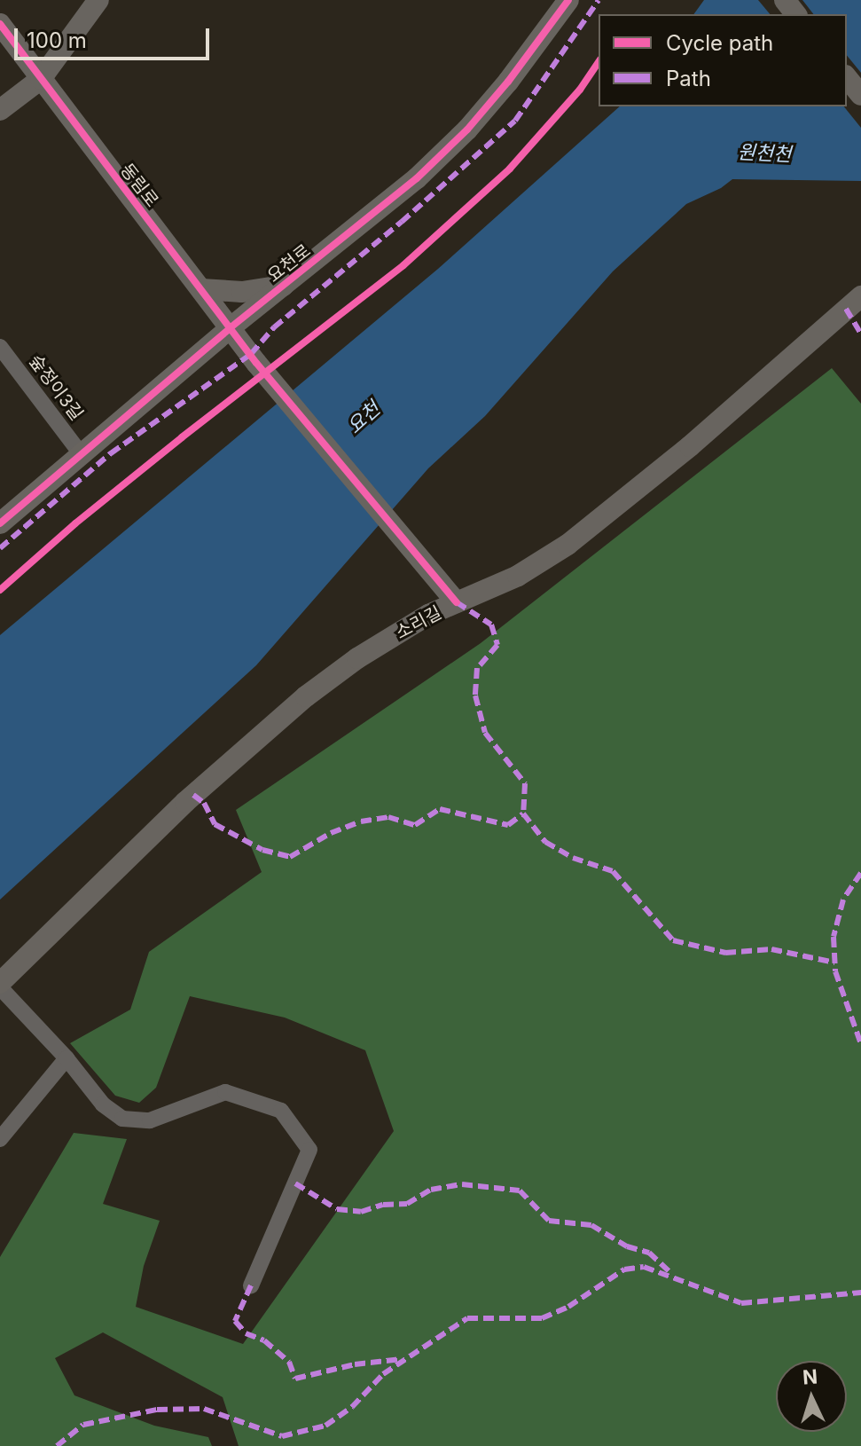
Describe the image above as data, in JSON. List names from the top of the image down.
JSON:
{
  "streets": {
    "street": [
      "동림로",
      "요천로",
      "숲정이3길",
      "소리길"
    ]
  },
  "crossings": [
    ["동림로", "요천로"],
    ["동림로", "소리길"],
    ["요천로", "숲정이3길"]
  ],
  "water": ["원천천", "요천"],
  "legend": ["Cycle path", "Path"],
  "scale_bar": "100 m",
  "north": "top"
}
